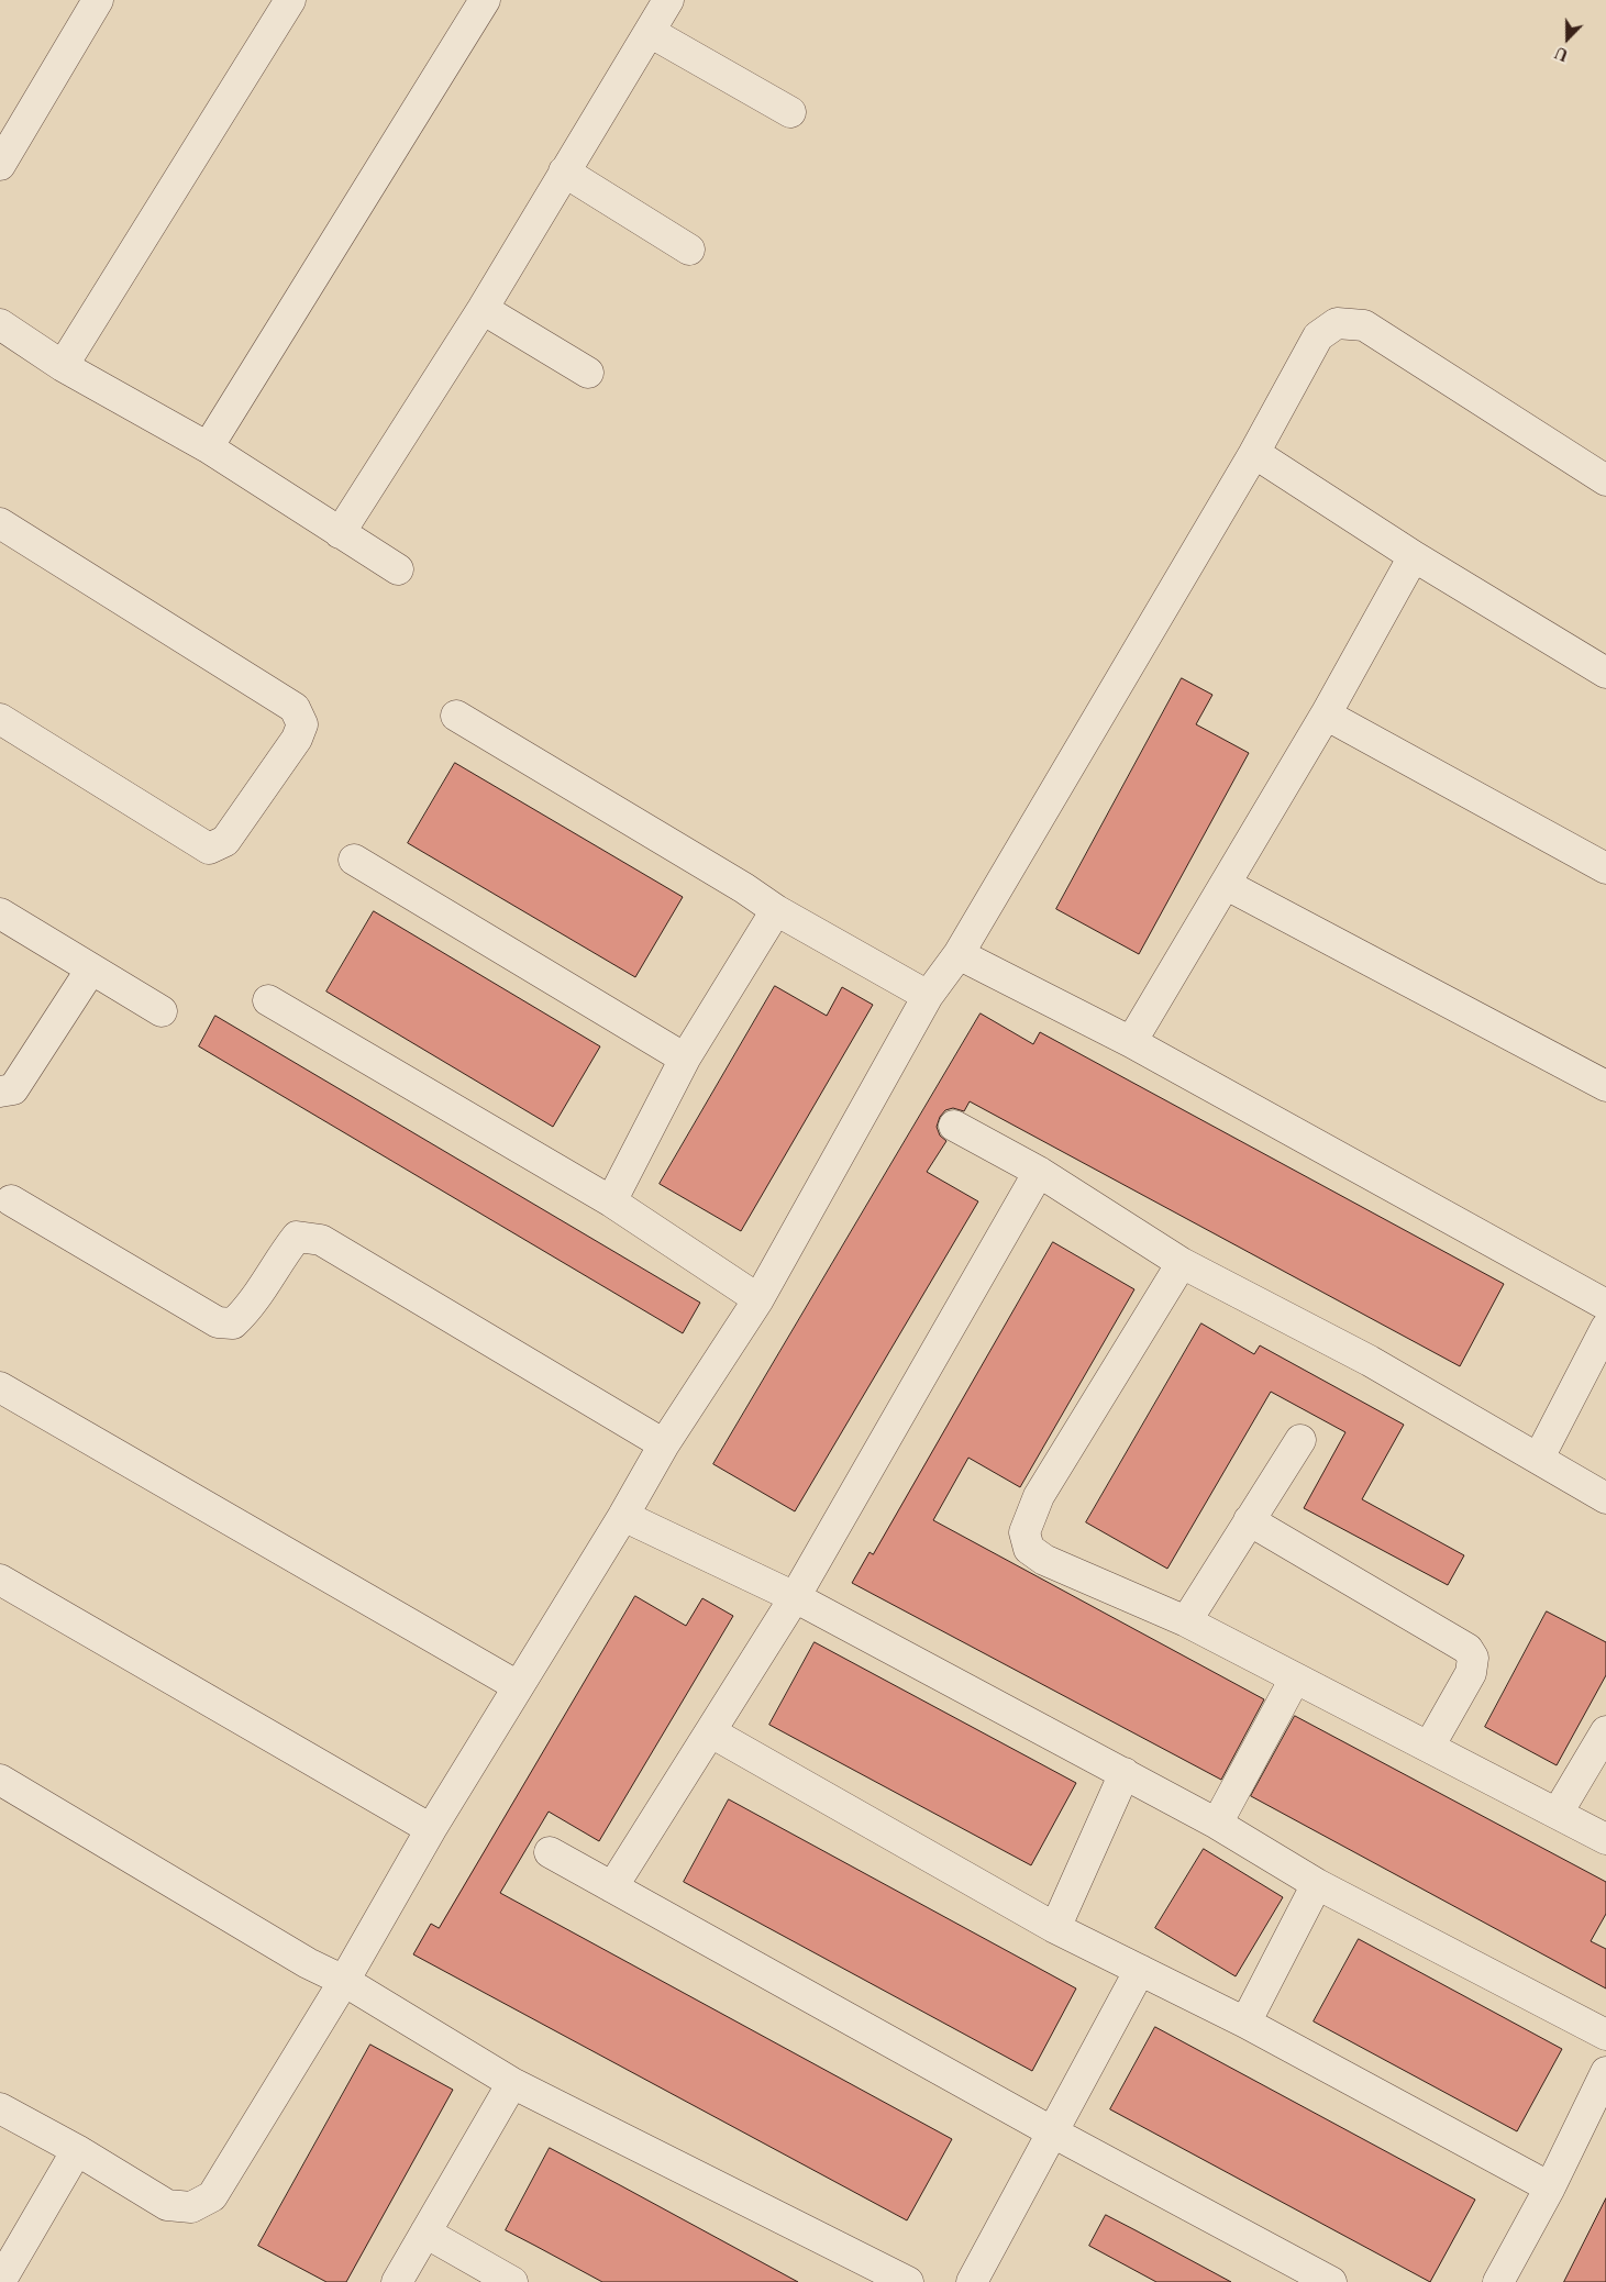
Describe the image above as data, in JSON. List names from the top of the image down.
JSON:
{
  "north": "bottom"
}
